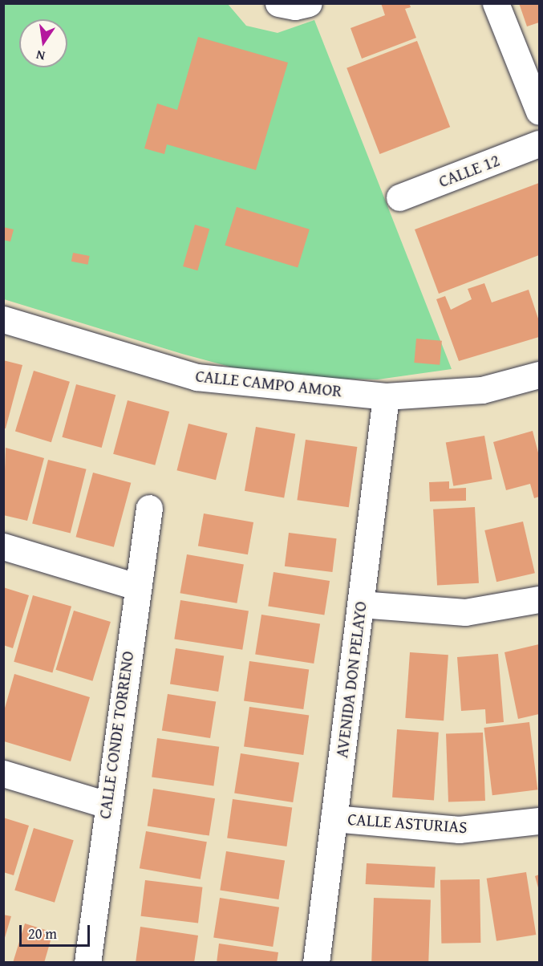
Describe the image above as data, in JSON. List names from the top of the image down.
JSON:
{
  "streets": {
    "street": [
      "CALLE 12",
      "CALLE CAMPO AMOR",
      "AVENIDA DON PELAYO",
      "CALLE CONDE TORRENO",
      "CALLE ASTURIAS"
    ]
  },
  "crossings": [
    ["CALLE CAMPO AMOR", "AVENIDA DON PELAYO"],
    ["AVENIDA DON PELAYO", "CALLE ASTURIAS"]
  ],
  "scale_bar": "20 m",
  "north": "bottom"
}
